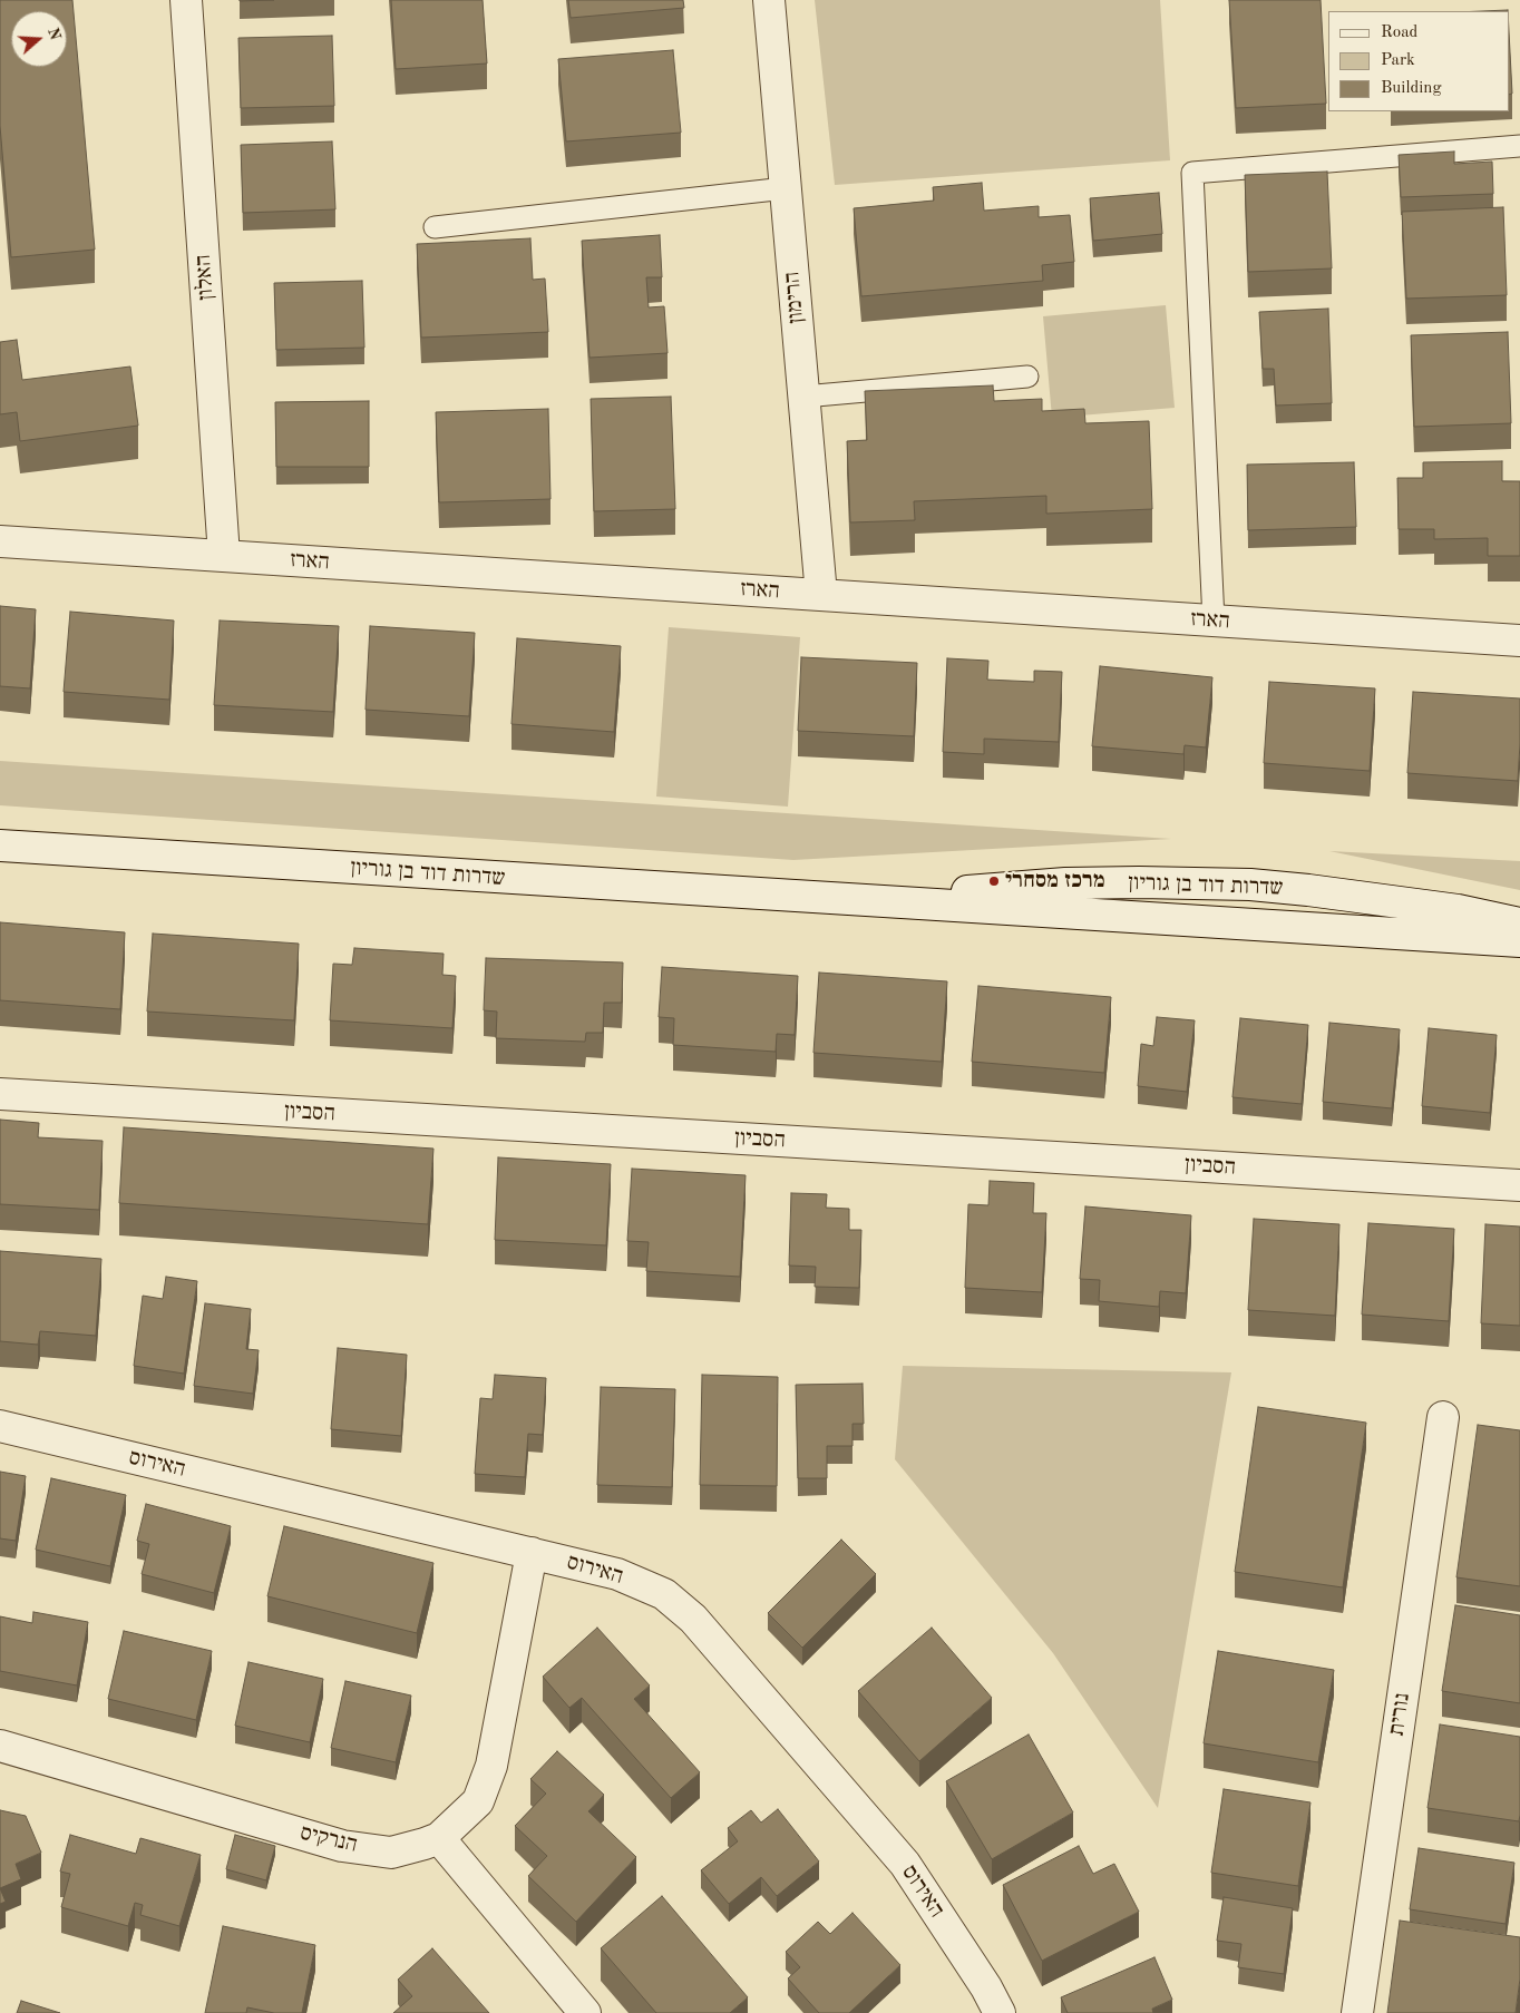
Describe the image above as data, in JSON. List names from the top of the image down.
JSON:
{
  "streets": {
    "street": [
      "האלון",
      "הרימון",
      "הארז",
      "שדרות דוד בן גוריון",
      "הסביון",
      "האירוס",
      "נורית",
      "הנרקיס"
    ]
  },
  "crossings": [
    ["האלון", "הארז"],
    ["הרימון", "הארז"]
  ],
  "places": ["מרכז מסחרי"],
  "legend": ["Road", "Park", "Building"],
  "north": "right"
}
